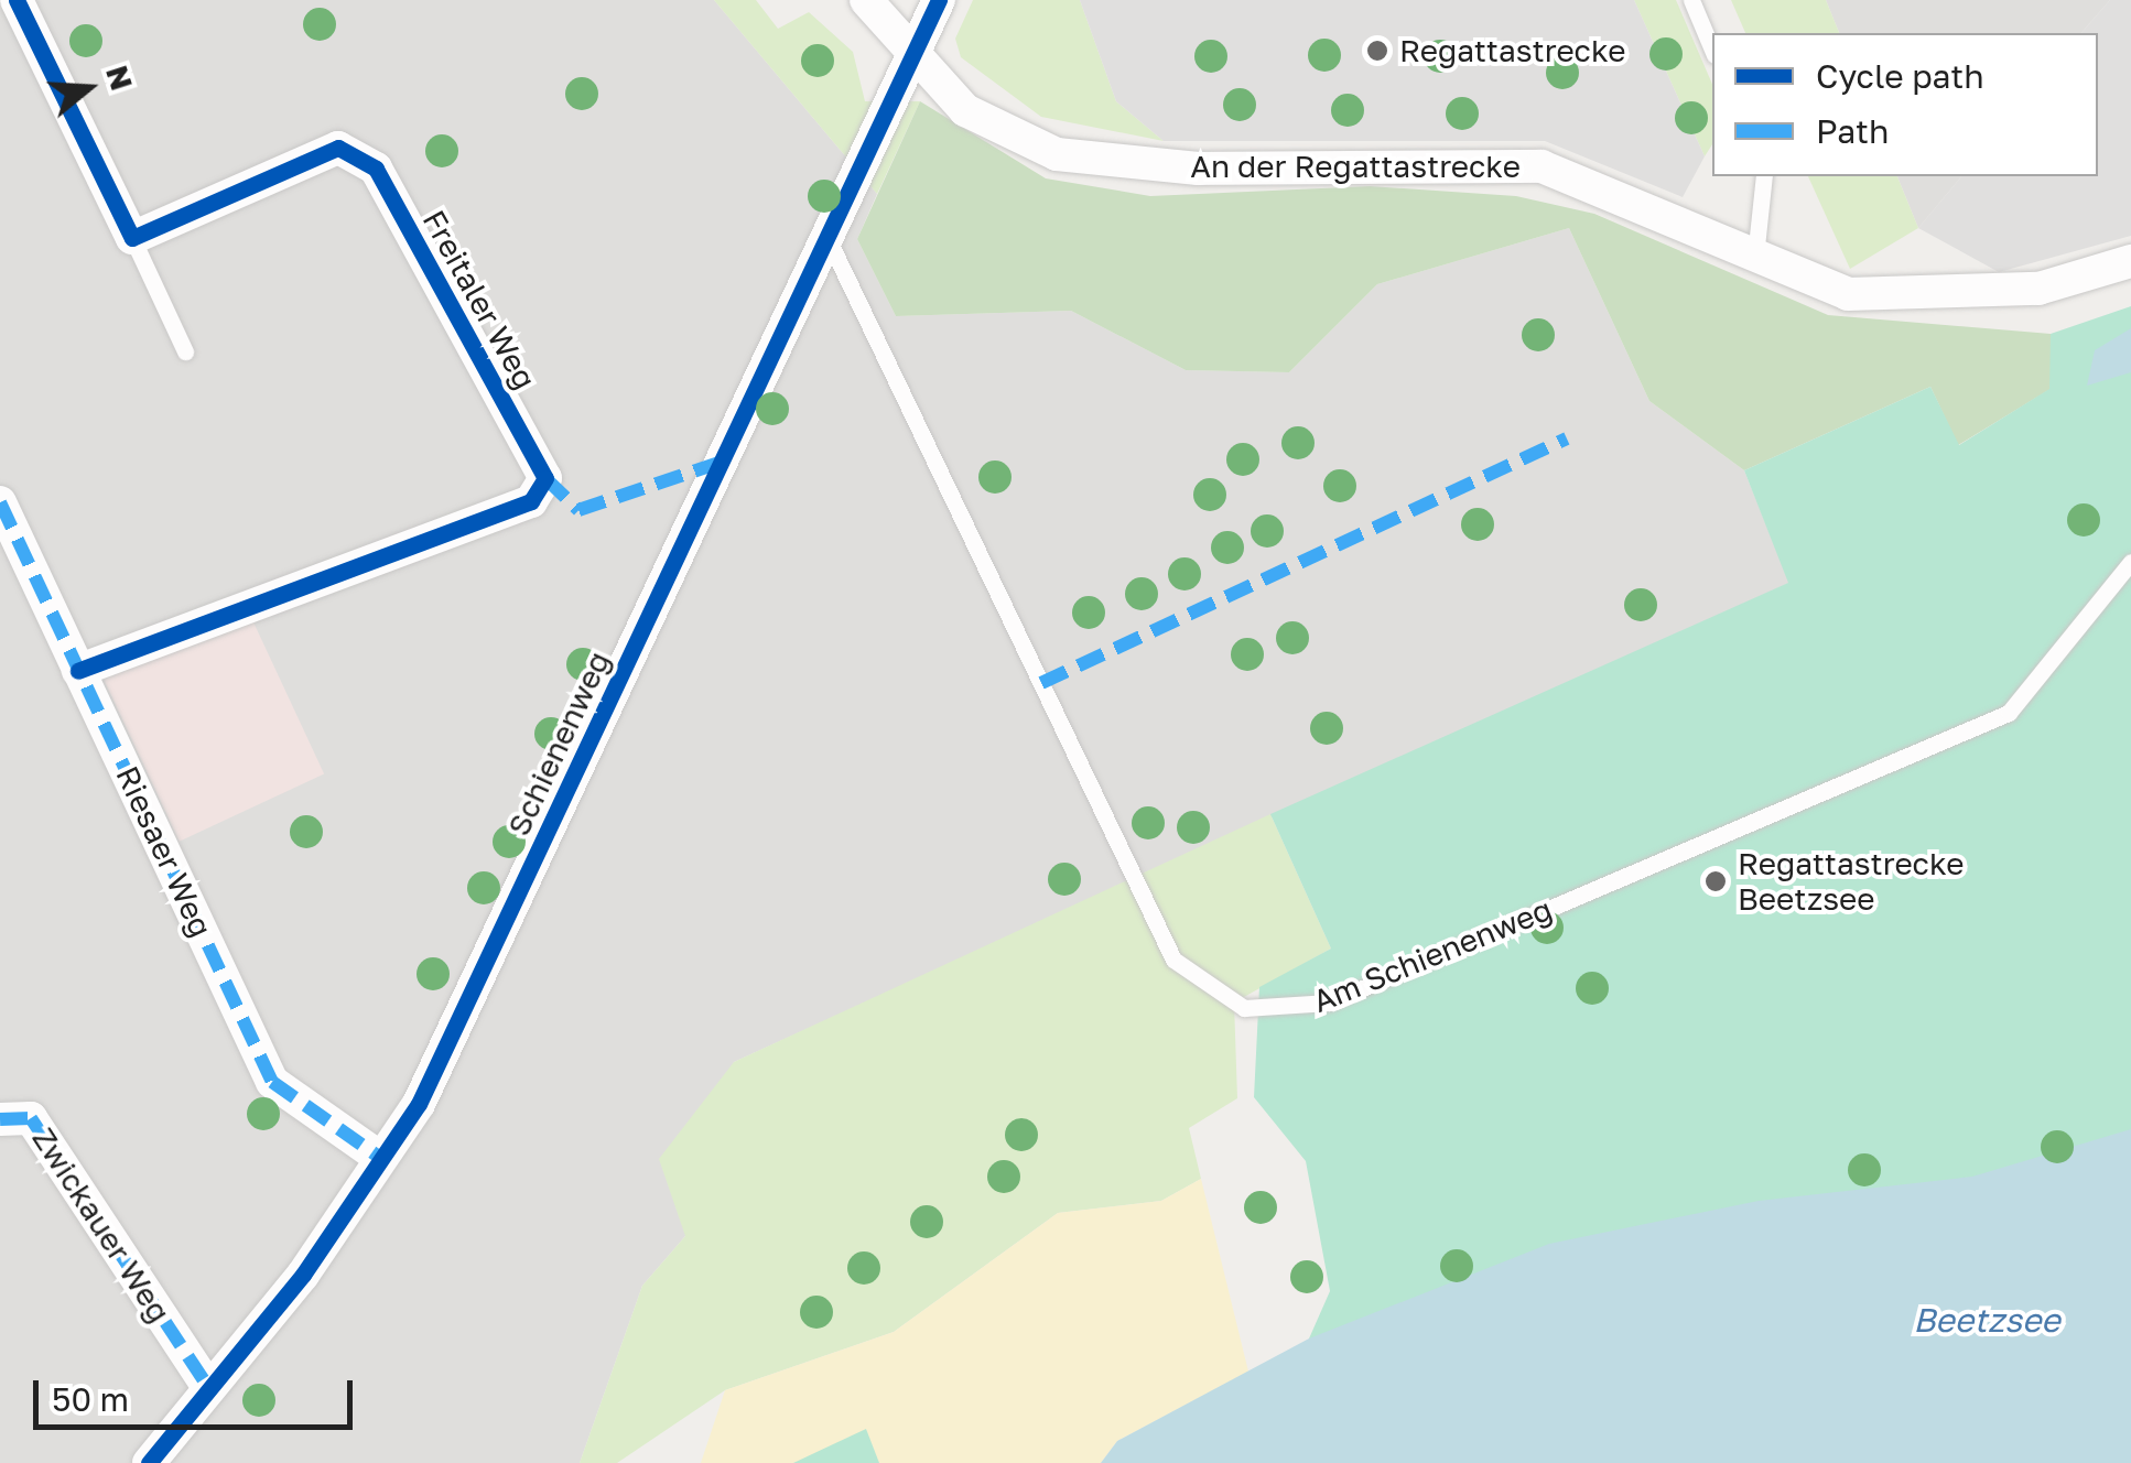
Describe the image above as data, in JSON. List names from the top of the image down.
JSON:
{
  "streets": {
    "street": [
      "An der Regattastrecke",
      "Freitaler Weg",
      "Schienenweg",
      "Riesaer Weg",
      "Zwickauer Weg"
    ],
    "lane": ["Am Schienenweg"]
  },
  "crossings": [
    ["An der Regattastrecke", "Schienenweg"],
    ["Freitaler Weg", "Riesaer Weg"],
    ["Schienenweg", "Riesaer Weg"],
    ["Schienenweg", "Am Schienenweg"],
    ["Schienenweg", "Zwickauer Weg"]
  ],
  "water": ["Beetzsee"],
  "places": ["Regattastrecke", "Regattastrecke Beetzsee"],
  "legend": ["Cycle path", "Path"],
  "scale_bar": "50 m",
  "north": "right"
}
